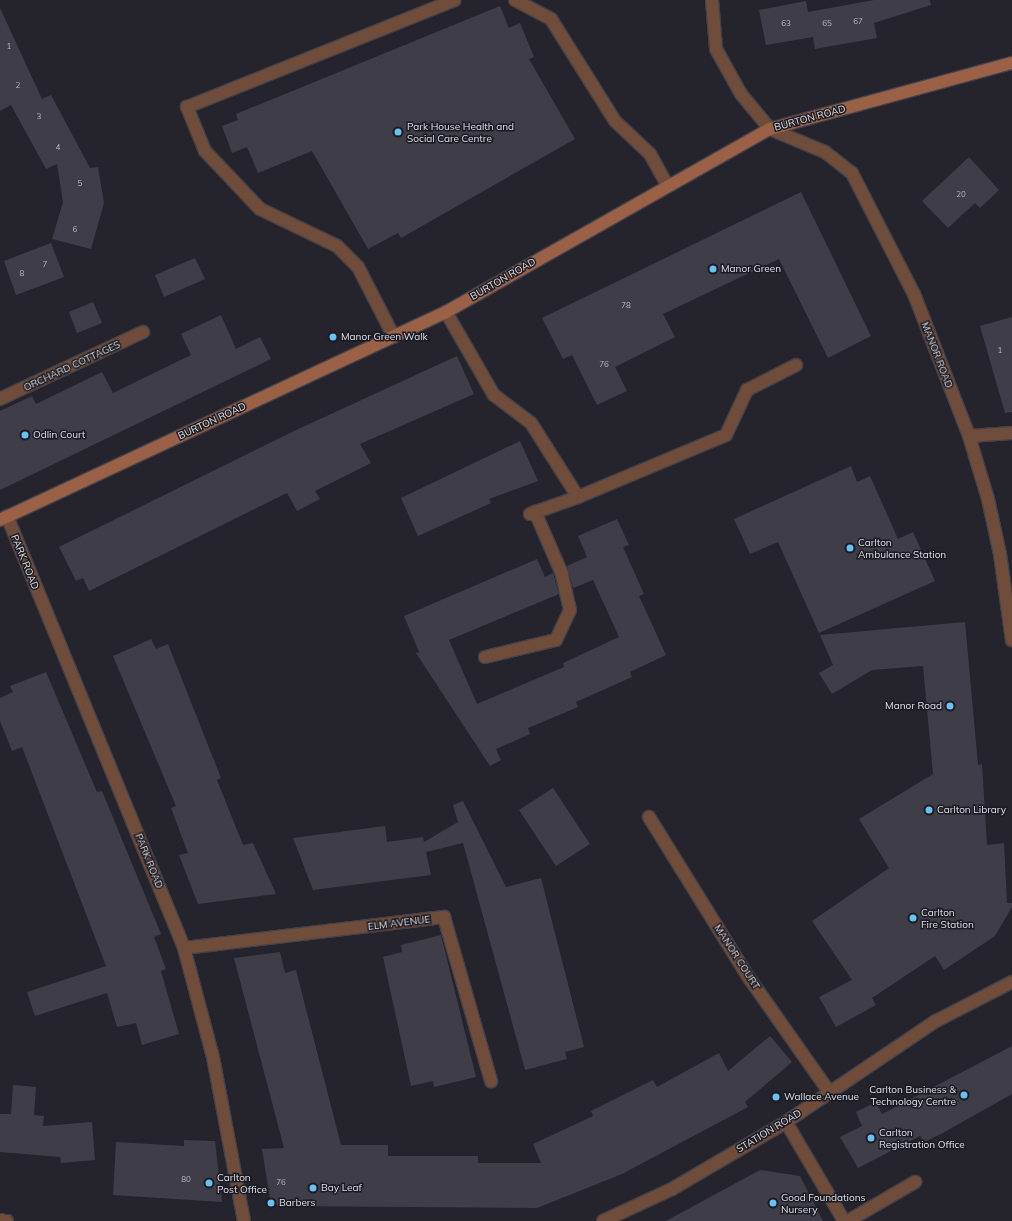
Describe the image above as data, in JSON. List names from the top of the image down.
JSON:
{
  "streets": {
    "main road": ["BURTON ROAD"],
    "street": [
      "MANOR ROAD",
      "ORCHARD COTTAGES",
      "PARK ROAD",
      "ELM AVENUE",
      "MANOR COURT",
      "STATION ROAD"
    ]
  },
  "crossings": [
    ["BURTON ROAD", "MANOR ROAD"],
    ["BURTON ROAD", "PARK ROAD"],
    ["PARK ROAD", "ELM AVENUE"],
    ["MANOR COURT", "STATION ROAD"]
  ],
  "places": [
    "Park House Health and Social Care Centre",
    "Manor Green",
    "Manor Green Walk",
    "Odlin Court",
    "Carlton Ambulance Station",
    "Manor Road",
    "Carlton Library",
    "Carlton Fire Station",
    "Carlton Business & Technology Centre",
    "Wallace Avenue",
    "Carlton Registration Office",
    "Carlton Post Office",
    "Bay Leaf",
    "Barbers",
    "Good Foundations Nursery"
  ],
  "house_numbers": [
    "67",
    "63",
    "65",
    "1",
    "2",
    "3",
    "4",
    "5",
    "20",
    "6",
    "7",
    "8",
    "78",
    "1",
    "76",
    "80",
    "76"
  ]
}
